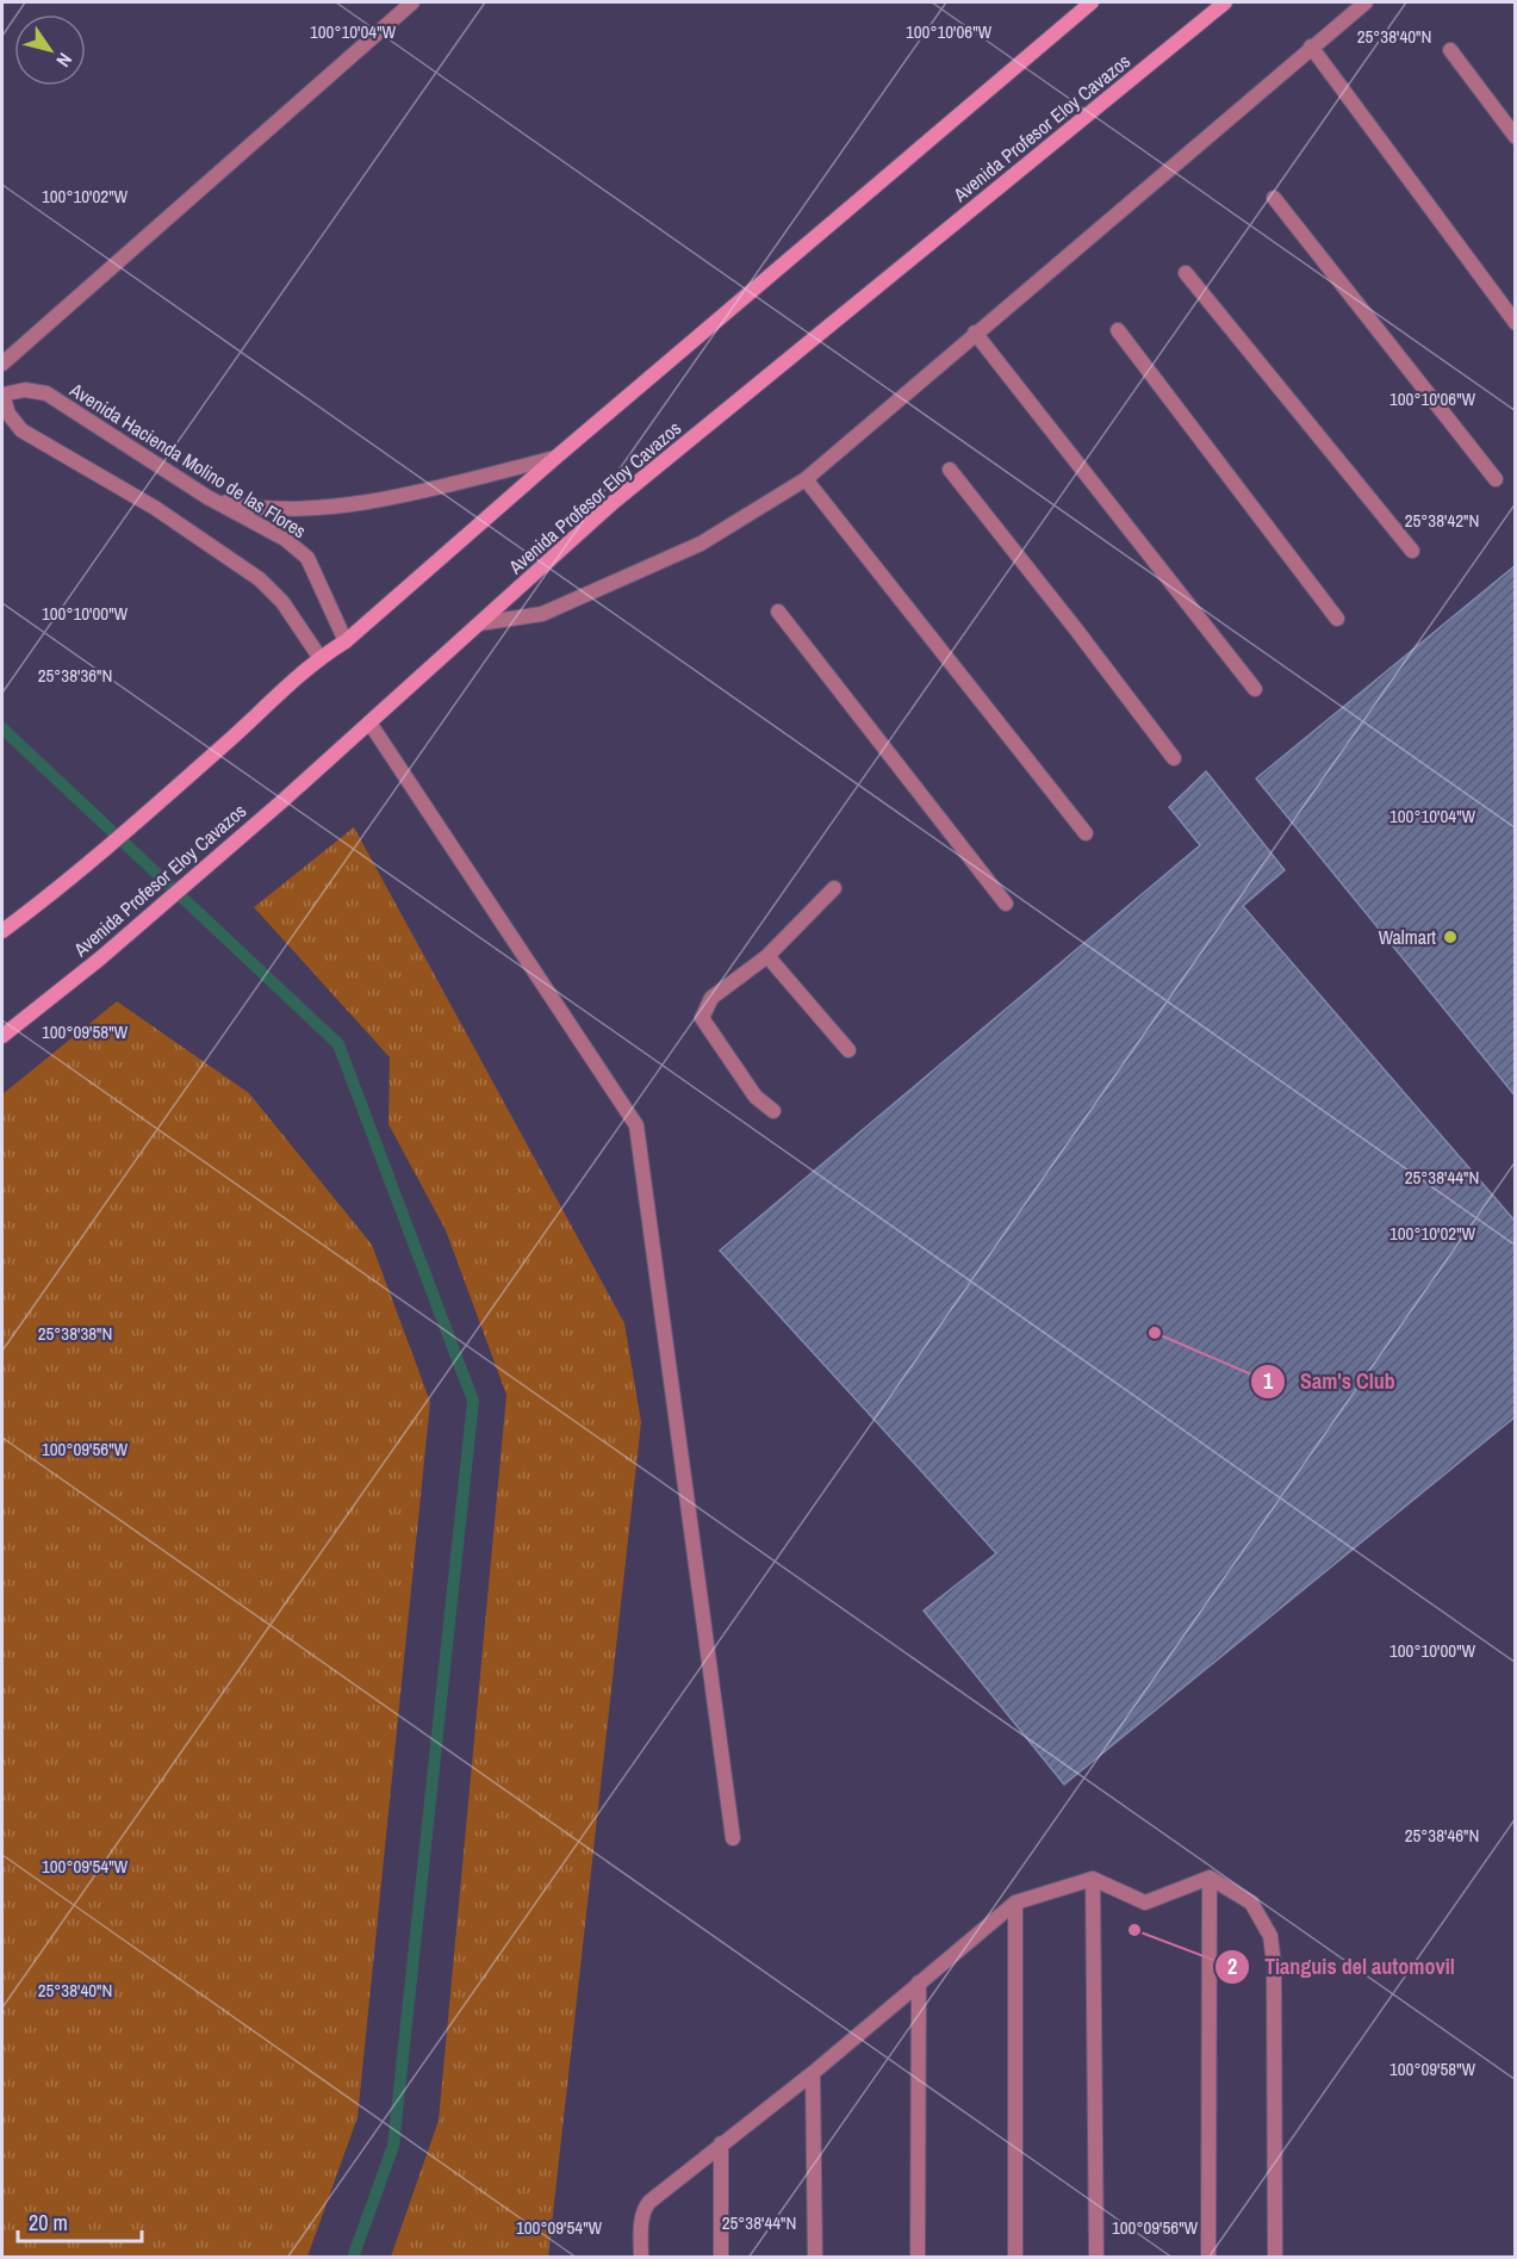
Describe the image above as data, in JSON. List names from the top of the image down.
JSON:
{
  "streets": {
    "main road": ["Avenida Profesor Eloy Cavazos"],
    "street": ["Avenida Hacienda Molino de las Flores"]
  },
  "places": ["Walmart", "Sam's Club", "Tianguis del automovil"],
  "scale_bar": "20 m",
  "north": "bottom right",
  "coordinates": [
    "100°10'04\"W",
    "100°10'06\"W",
    "25°38'40\"N",
    "100°10'02\"W",
    "25°38'42\"N",
    "100°10'00\"W",
    "25°38'36\"N",
    "100°09'58\"W",
    "25°38'44\"N",
    "25°38'38\"N",
    "100°09'56\"W",
    "25°38'46\"N",
    "100°09'54\"W"
  ]
}
